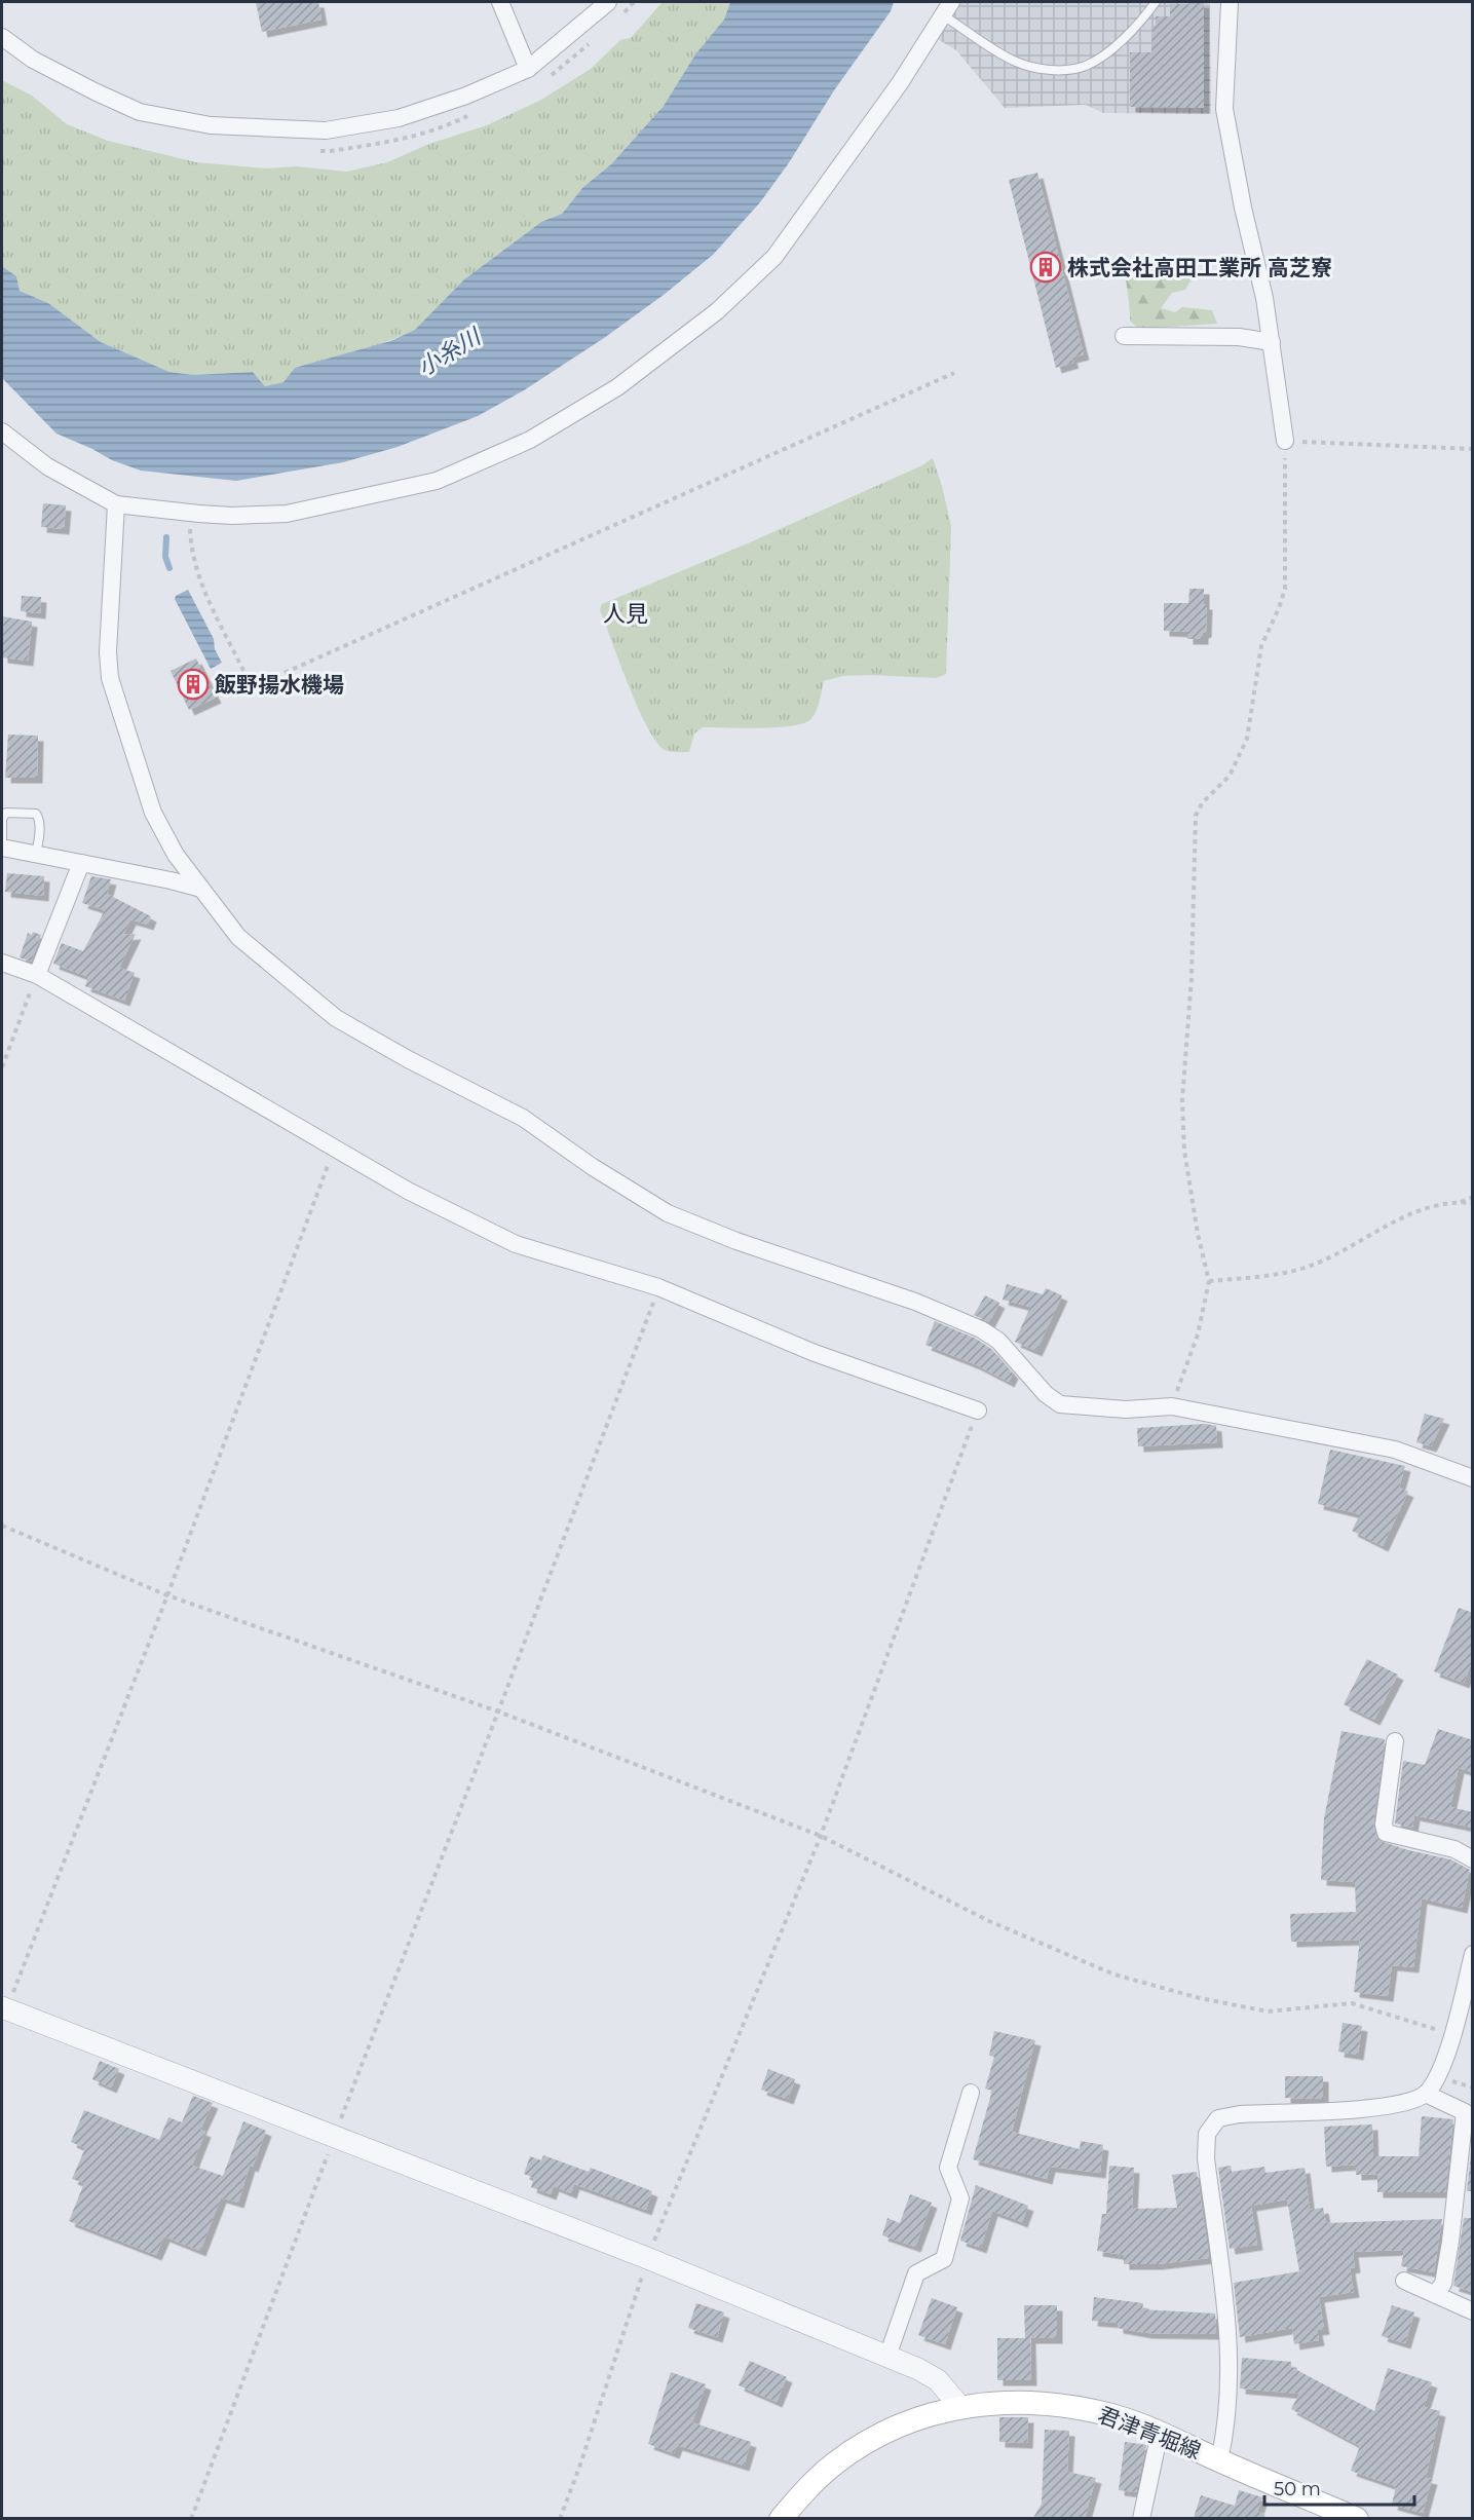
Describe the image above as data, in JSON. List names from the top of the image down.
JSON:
{
  "streets": {
    "main road": ["君津青堀線"]
  },
  "districts": ["人見"],
  "water": ["小糸川"],
  "places": {
    "building": ["株式会社高田工業所 高芝寮", "飯野揚水機場"]
  },
  "scale_bar": "50 m"
}
